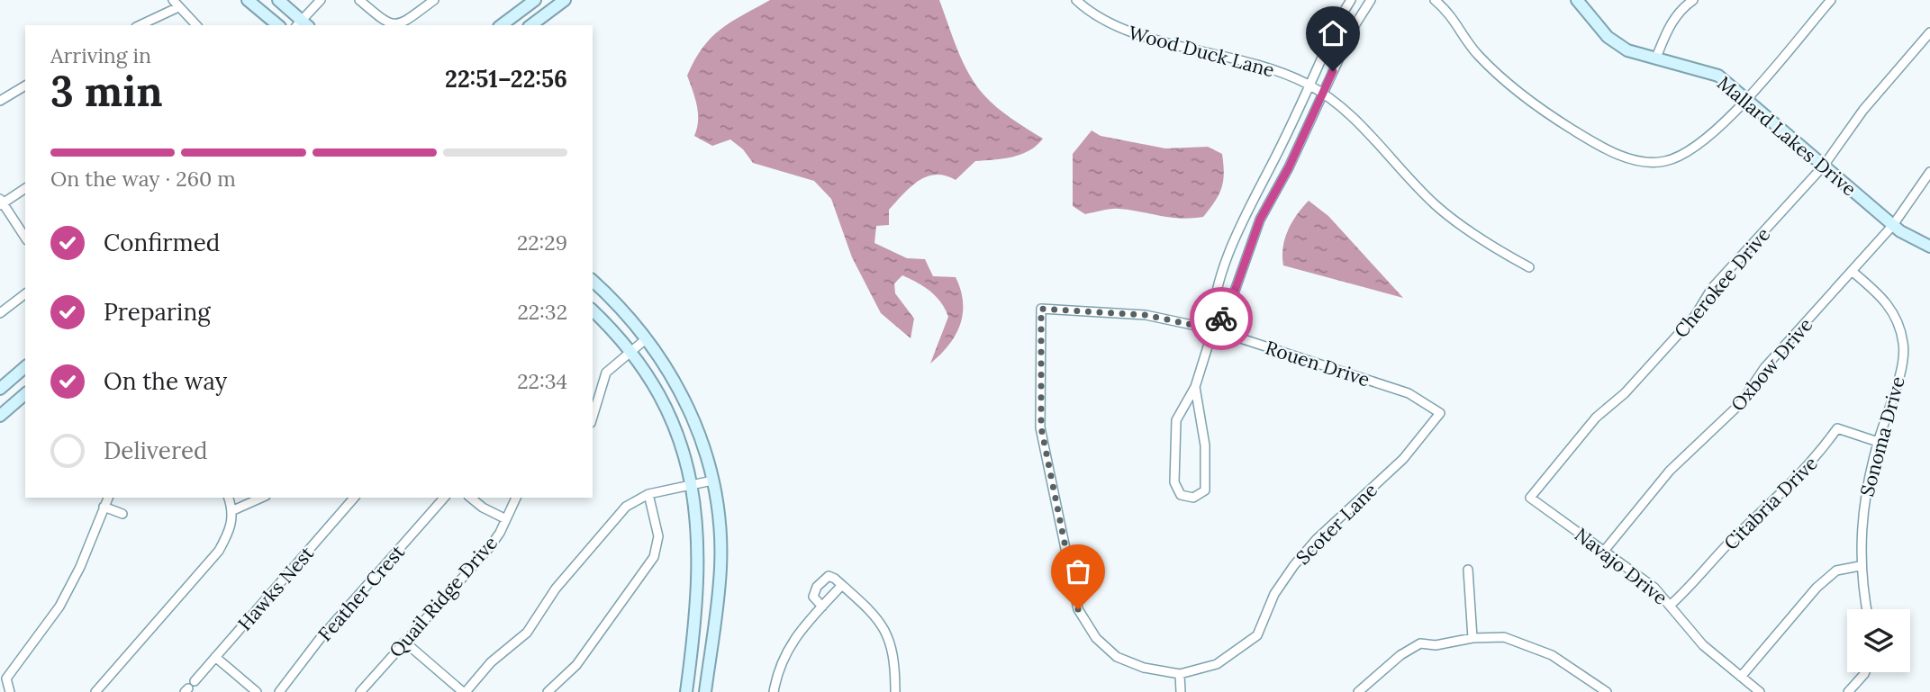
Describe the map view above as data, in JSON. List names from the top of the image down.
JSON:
{
  "streets": {
    "main road": ["Mallard Lakes Drive"],
    "street": [
      "Wood Duck Lane",
      "Cherokee Drive",
      "Rouen Drive",
      "Oxbow Drive",
      "Sonoma Drive",
      "Citabria Drive",
      "Scoter Lane",
      "Navajo Drive",
      "Hawks Nest",
      "Feather Crest",
      "Quail Ridge Drive"
    ]
  },
  "crossings": [
    ["Mallard Lakes Drive", "Cherokee Drive"],
    ["Mallard Lakes Drive", "Oxbow Drive"],
    ["Cherokee Drive", "Navajo Drive"],
    ["Rouen Drive", "Scoter Lane"],
    ["Oxbow Drive", "Sonoma Drive"],
    ["Oxbow Drive", "Navajo Drive"],
    ["Sonoma Drive", "Citabria Drive"],
    ["Citabria Drive", "Navajo Drive"]
  ],
  "page": {
    "heading": ["3 min", "Arriving in", "22:51–22:56"],
    "bar": "On the way · 260 m",
    "list": [
      ["Confirmed", "22:29"],
      ["Preparing", "22:32"],
      ["On the way", "22:34"],
      "Delivered"
    ]
  }
}
